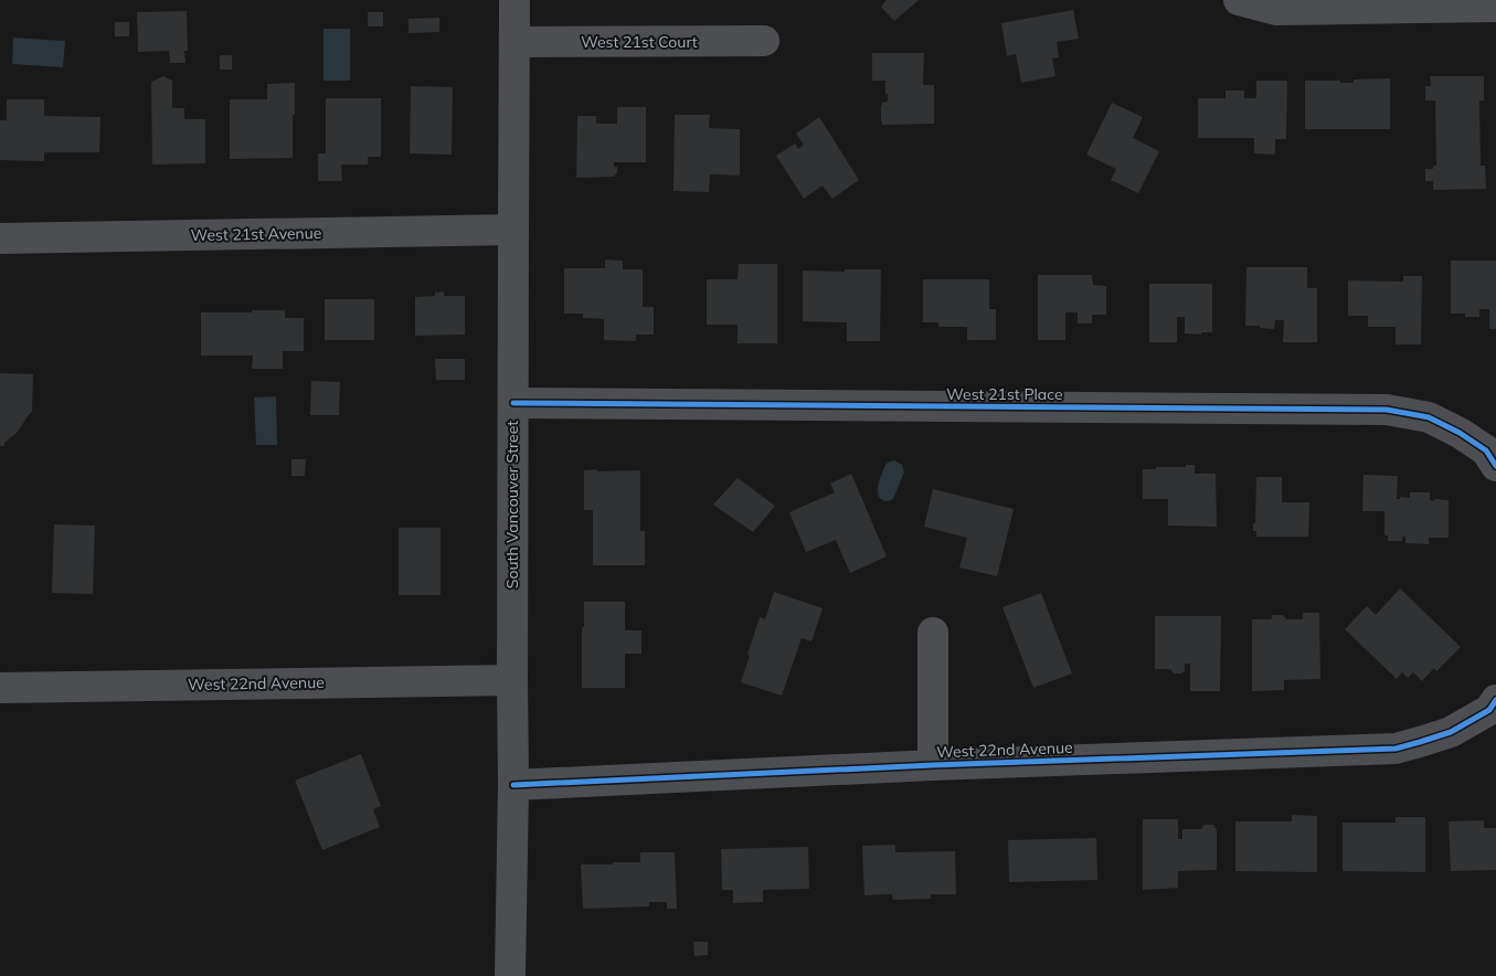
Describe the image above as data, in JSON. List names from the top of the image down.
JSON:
{
  "streets": {
    "street": [
      "West 21st Court",
      "West 21st Avenue",
      "West 21st Place",
      "South Vancouver Street",
      "West 22nd Avenue"
    ]
  },
  "crossings": [
    ["West 21st Court", "South Vancouver Street"],
    ["West 21st Avenue", "South Vancouver Street"],
    ["West 21st Place", "South Vancouver Street"],
    ["South Vancouver Street", "West 22nd Avenue"]
  ]
}
